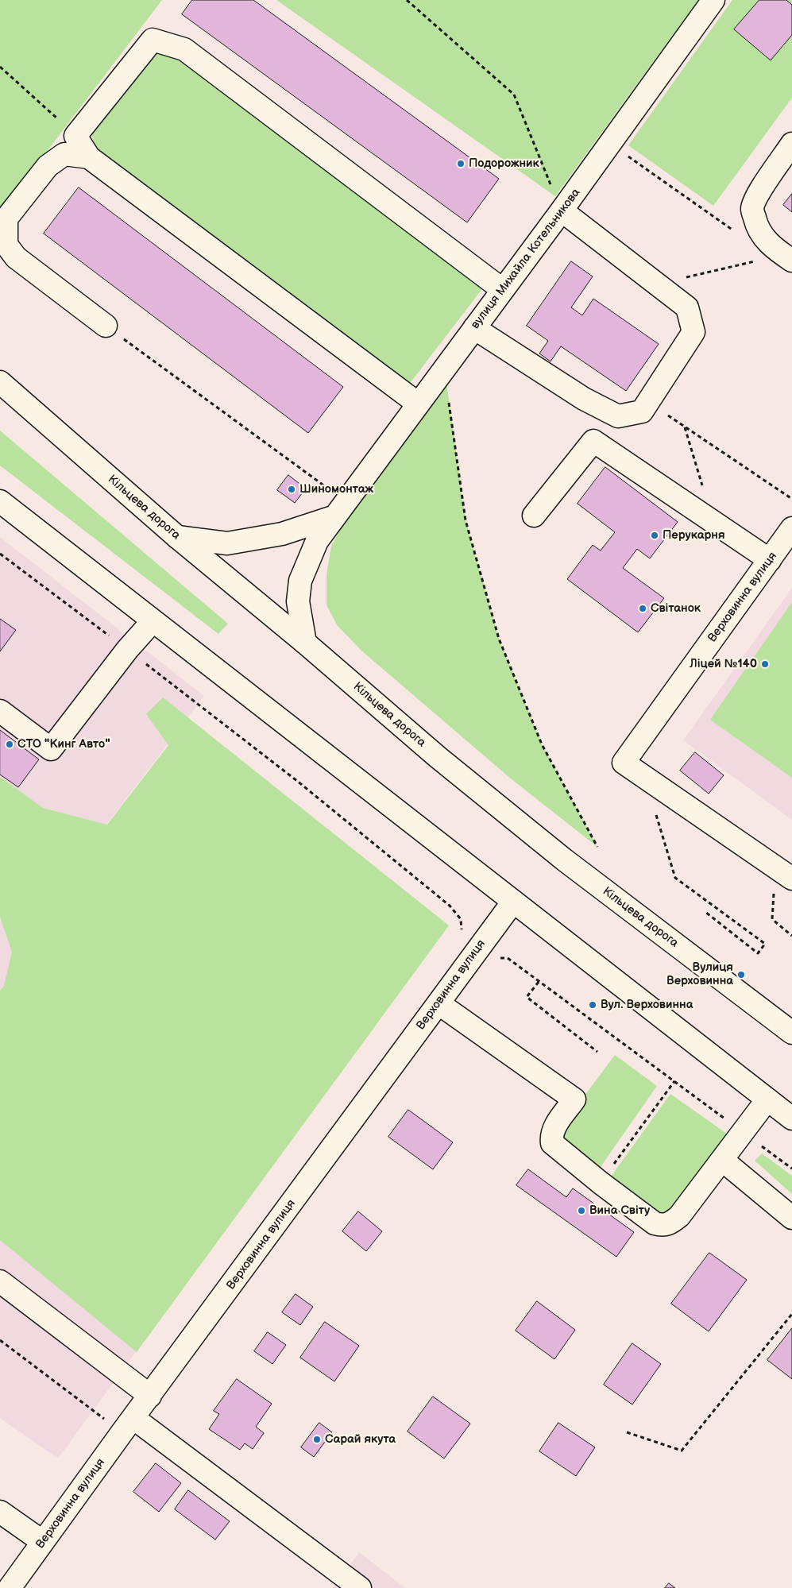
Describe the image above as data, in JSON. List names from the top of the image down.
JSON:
{
  "streets": {
    "main road": ["вулиця Михайла Котельникова", "Кільцева дорога", "Верховинна вулиця"]
  },
  "crossings": [
    ["вулиця Михайла Котельникова", "Кільцева дорога"]
  ],
  "places": [
    "Подорожник",
    "Шиномонтаж",
    "Перукарня",
    "Світанок",
    "Ліцей №140",
    "СТО \"Кинг Авто\"",
    "Вулиця Верховинна",
    "Вул. Верховинна",
    "Вина Світу",
    "Сарай якута"
  ]
}
